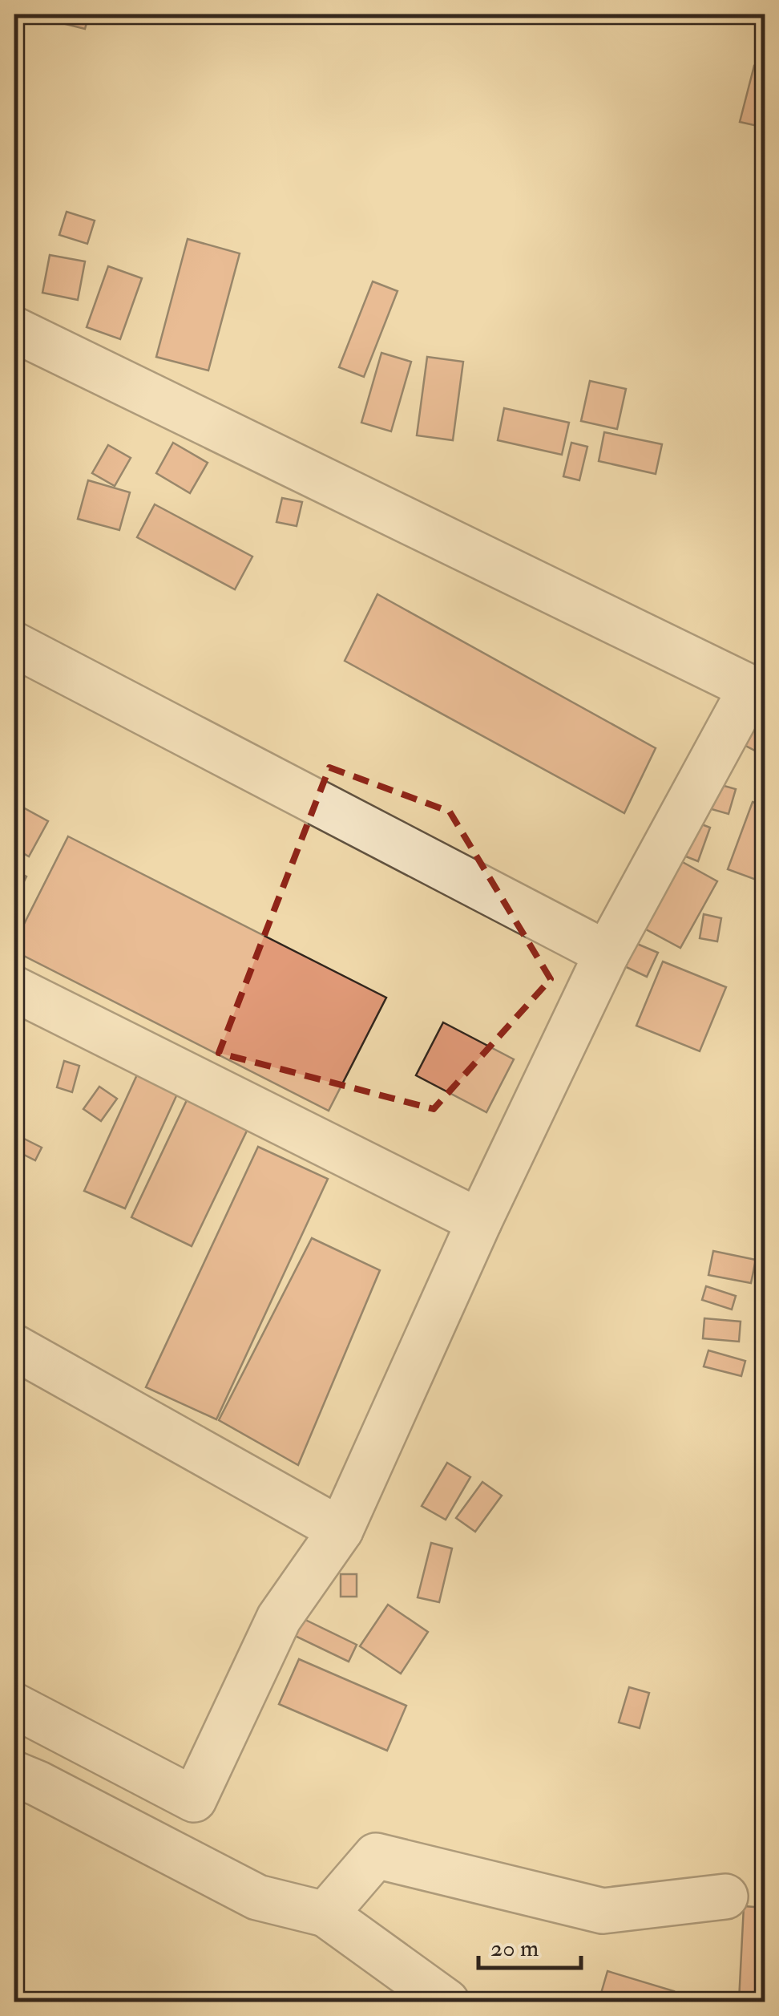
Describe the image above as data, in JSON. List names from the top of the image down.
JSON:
{
  "scale_bar": "20 m"
}
